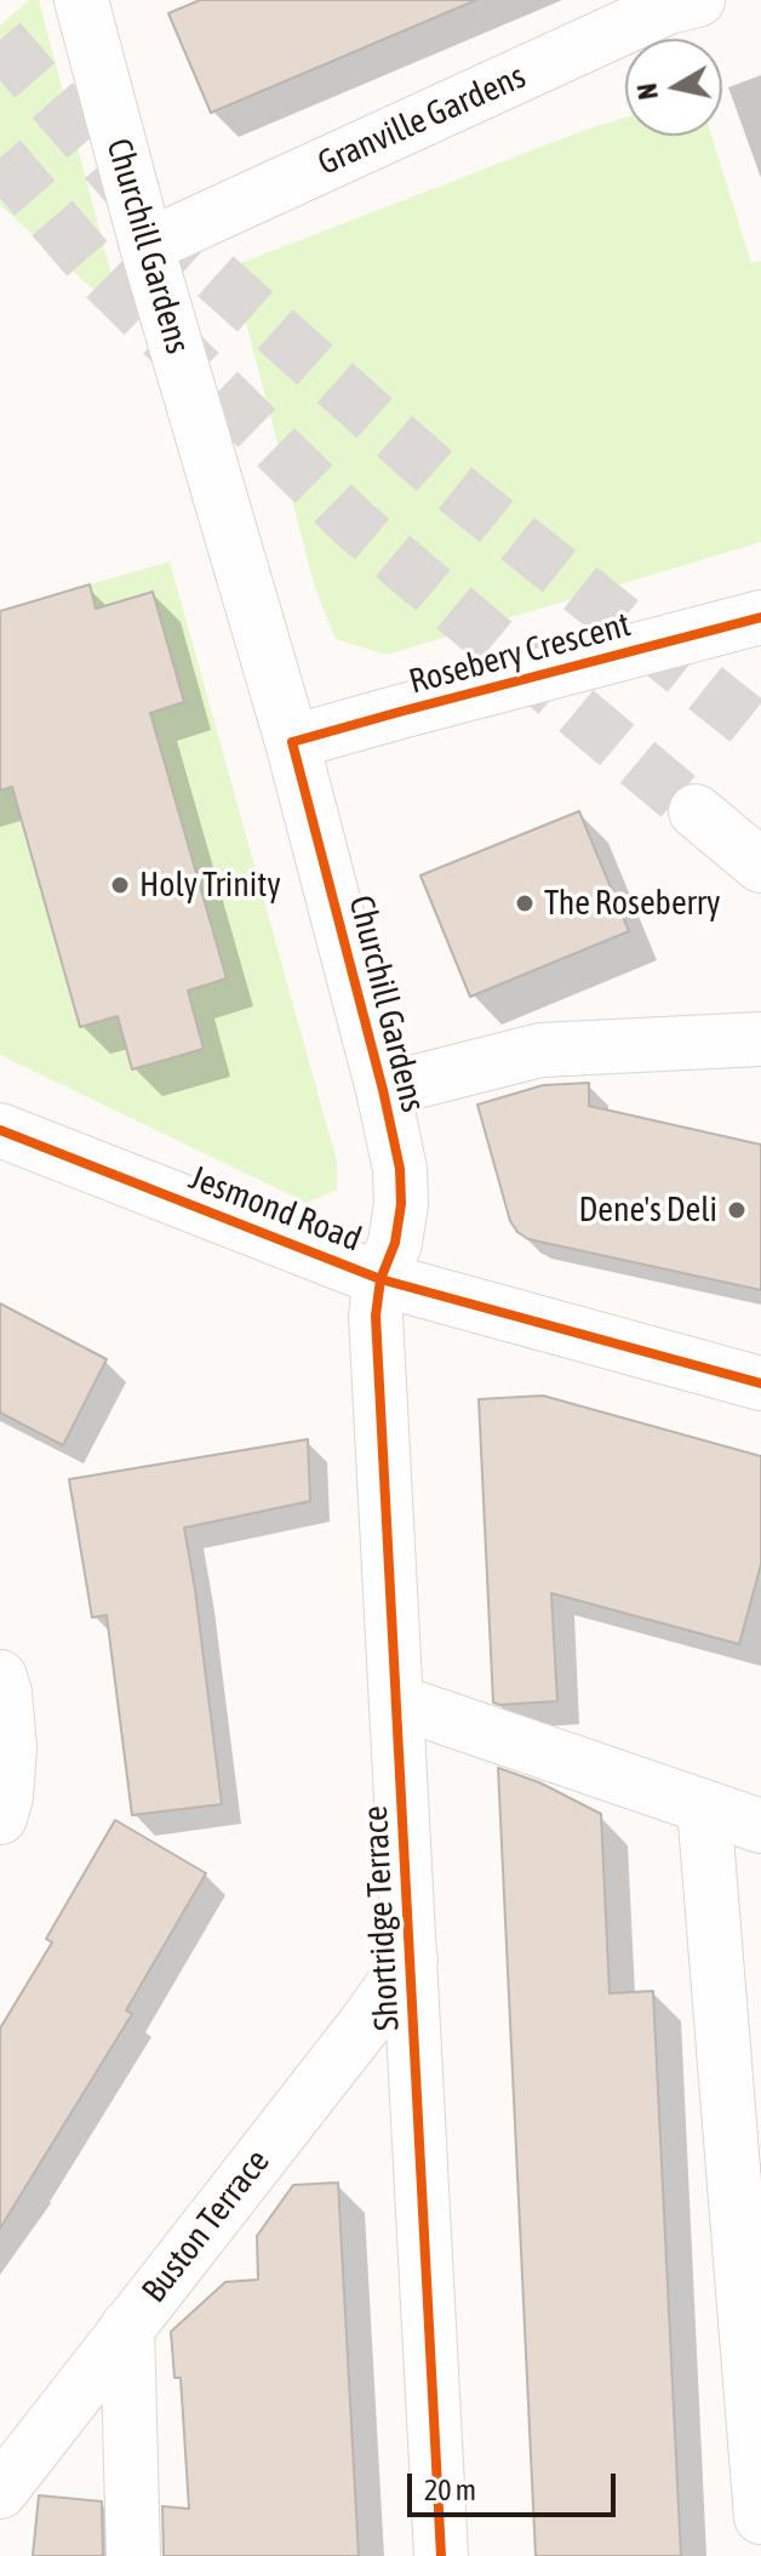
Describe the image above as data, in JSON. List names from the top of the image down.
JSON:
{
  "streets": {
    "main road": [
      "Granville Gardens",
      "Churchill Gardens",
      "Rosebery Crescent",
      "Jesmond Road",
      "Shortridge Terrace",
      "Buston Terrace"
    ]
  },
  "crossings": [
    ["Granville Gardens", "Churchill Gardens"],
    ["Churchill Gardens", "Rosebery Crescent"],
    ["Churchill Gardens", "Jesmond Road"],
    ["Churchill Gardens", "Shortridge Terrace"],
    ["Jesmond Road", "Shortridge Terrace"],
    ["Shortridge Terrace", "Buston Terrace"]
  ],
  "places": ["Holy Trinity", "The Roseberry", "Dene's Deli"],
  "scale_bar": "20 m",
  "north": "left"
}
